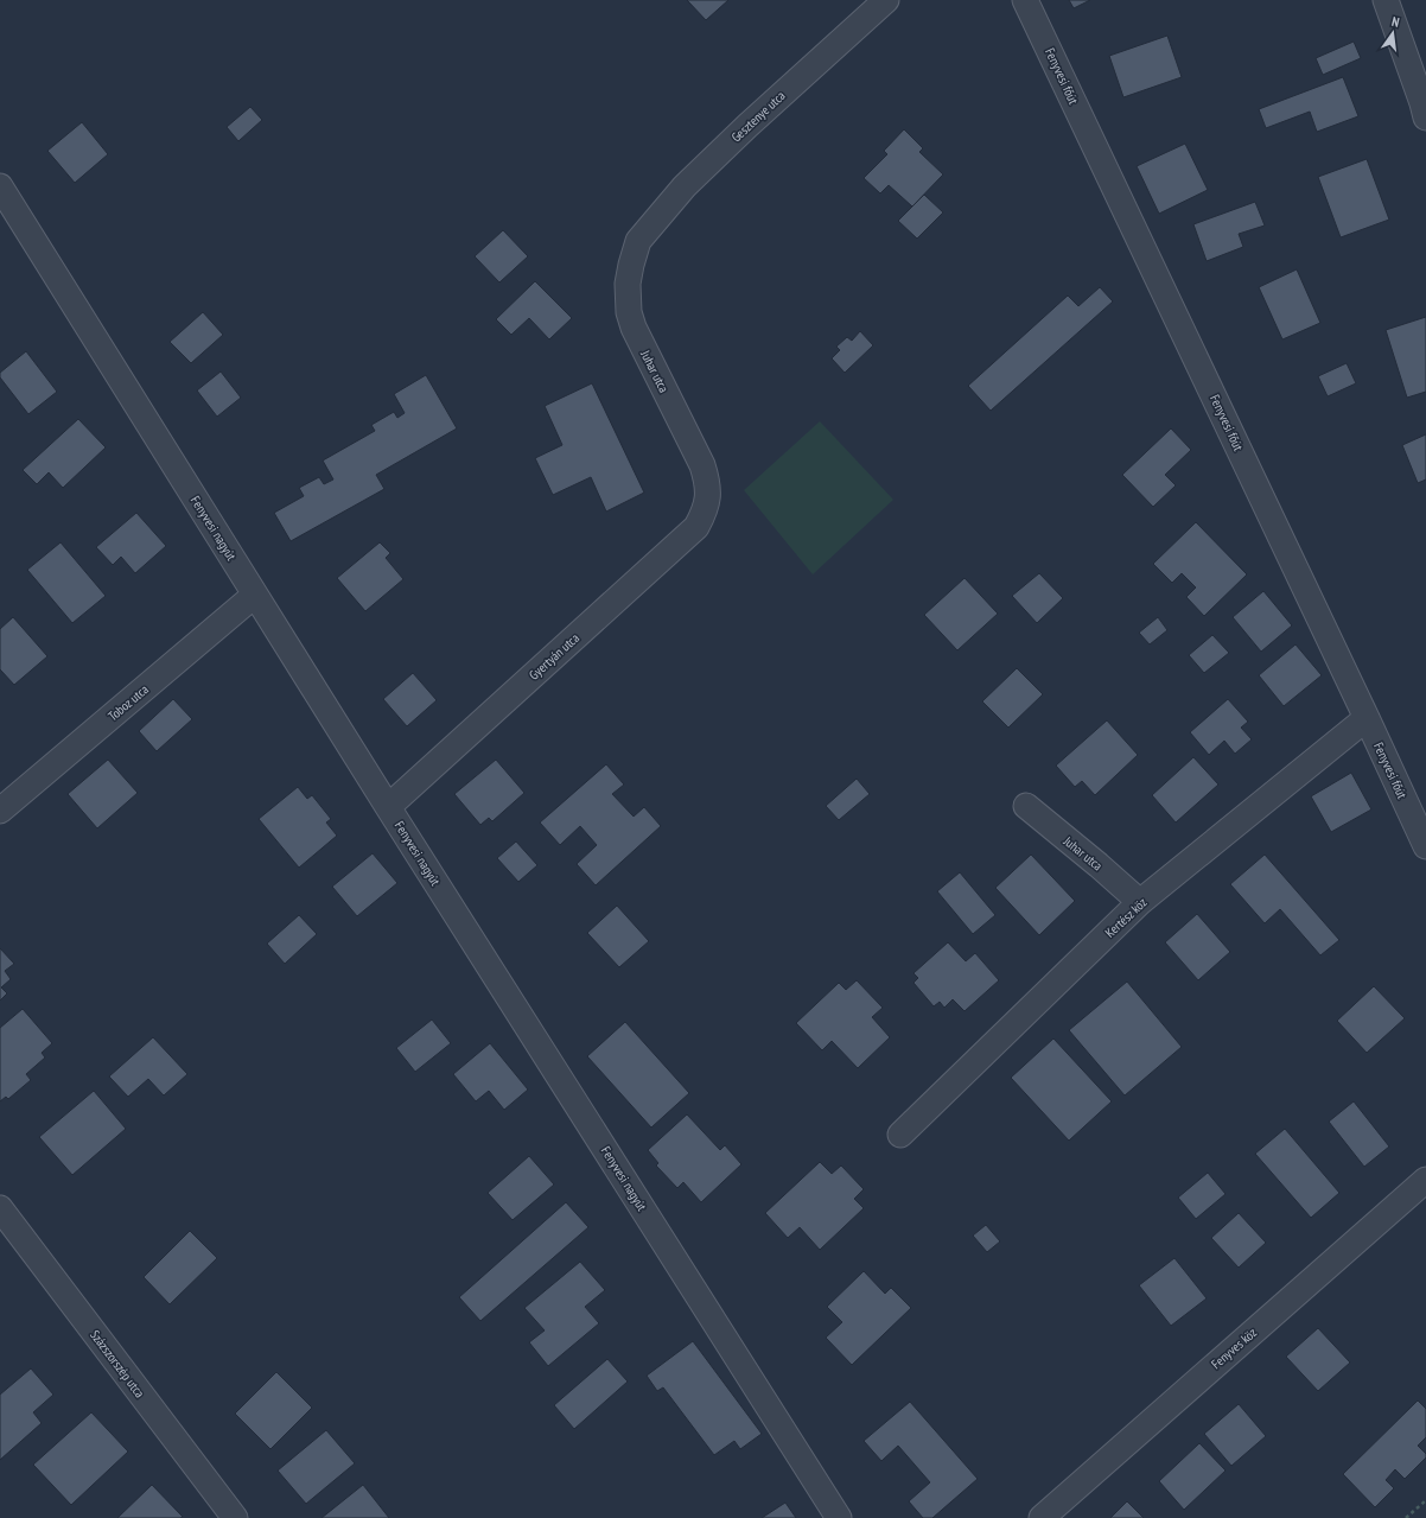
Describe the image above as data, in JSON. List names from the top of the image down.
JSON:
{
  "streets": {
    "street": [
      "Fenyvesi főút",
      "Gesztenye utca",
      "Juhar utca",
      "Fenyvesi nagyút",
      "Gyertyán utca",
      "Toboz utca",
      "Kertész köz",
      "Fenyves köz",
      "Százszorszép utca"
    ]
  },
  "crossings": [
    ["Fenyvesi főút", "Kertész köz"],
    ["Gesztenye utca", "Juhar utca"],
    ["Juhar utca", "Gyertyán utca"],
    ["Juhar utca", "Kertész köz"],
    ["Fenyvesi nagyút", "Gyertyán utca"],
    ["Fenyvesi nagyút", "Toboz utca"]
  ],
  "north": "top"
}
